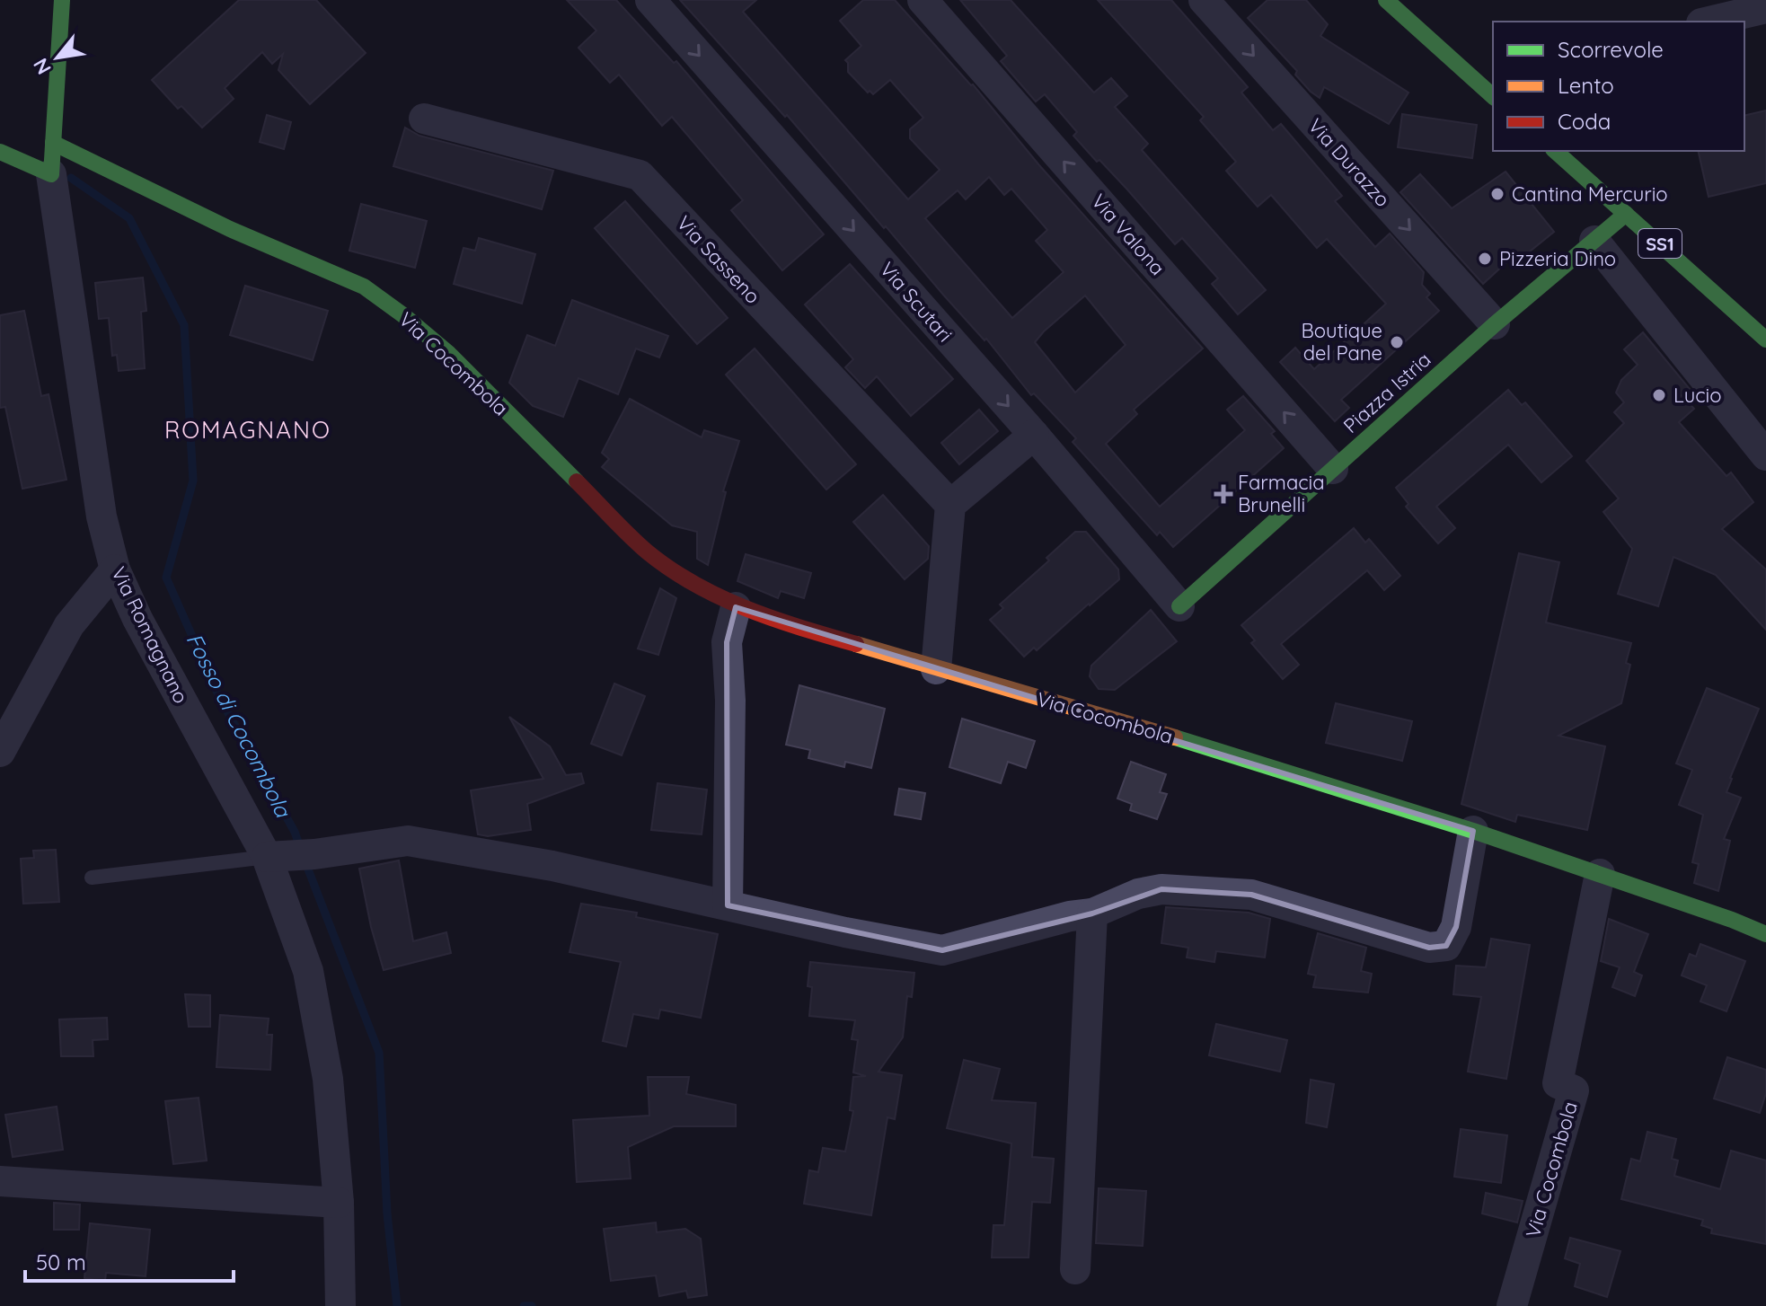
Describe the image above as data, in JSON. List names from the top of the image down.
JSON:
{
  "streets": {
    "street": [
      "Via Durazzo",
      "Via Valona",
      "SS1",
      "Via Sasseno",
      "Via Scutari",
      "Via Cocombola",
      "Piazza Istria",
      "Via Romagnano"
    ]
  },
  "crossings": [
    ["Via Durazzo", "Piazza Istria"],
    ["Via Valona", "Piazza Istria"],
    ["SS1", "Piazza Istria"],
    ["Via Scutari", "Piazza Istria"],
    ["Via Cocombola", "Via Romagnano"]
  ],
  "one_way": ["Via Valona", "Via Scutari"],
  "districts": ["ROMAGNANO"],
  "water": ["Fosso di Cocombola"],
  "places": {
    "other": [
      "Cantina Mercurio",
      "Pizzeria Dino",
      "Boutique del Pane",
      "Lucio"
    ],
    "health": ["Farmacia Brunelli"]
  },
  "legend": ["Scorrevole", "Lento", "Coda"],
  "scale_bar": "50 m",
  "north": "bottom left"
}
